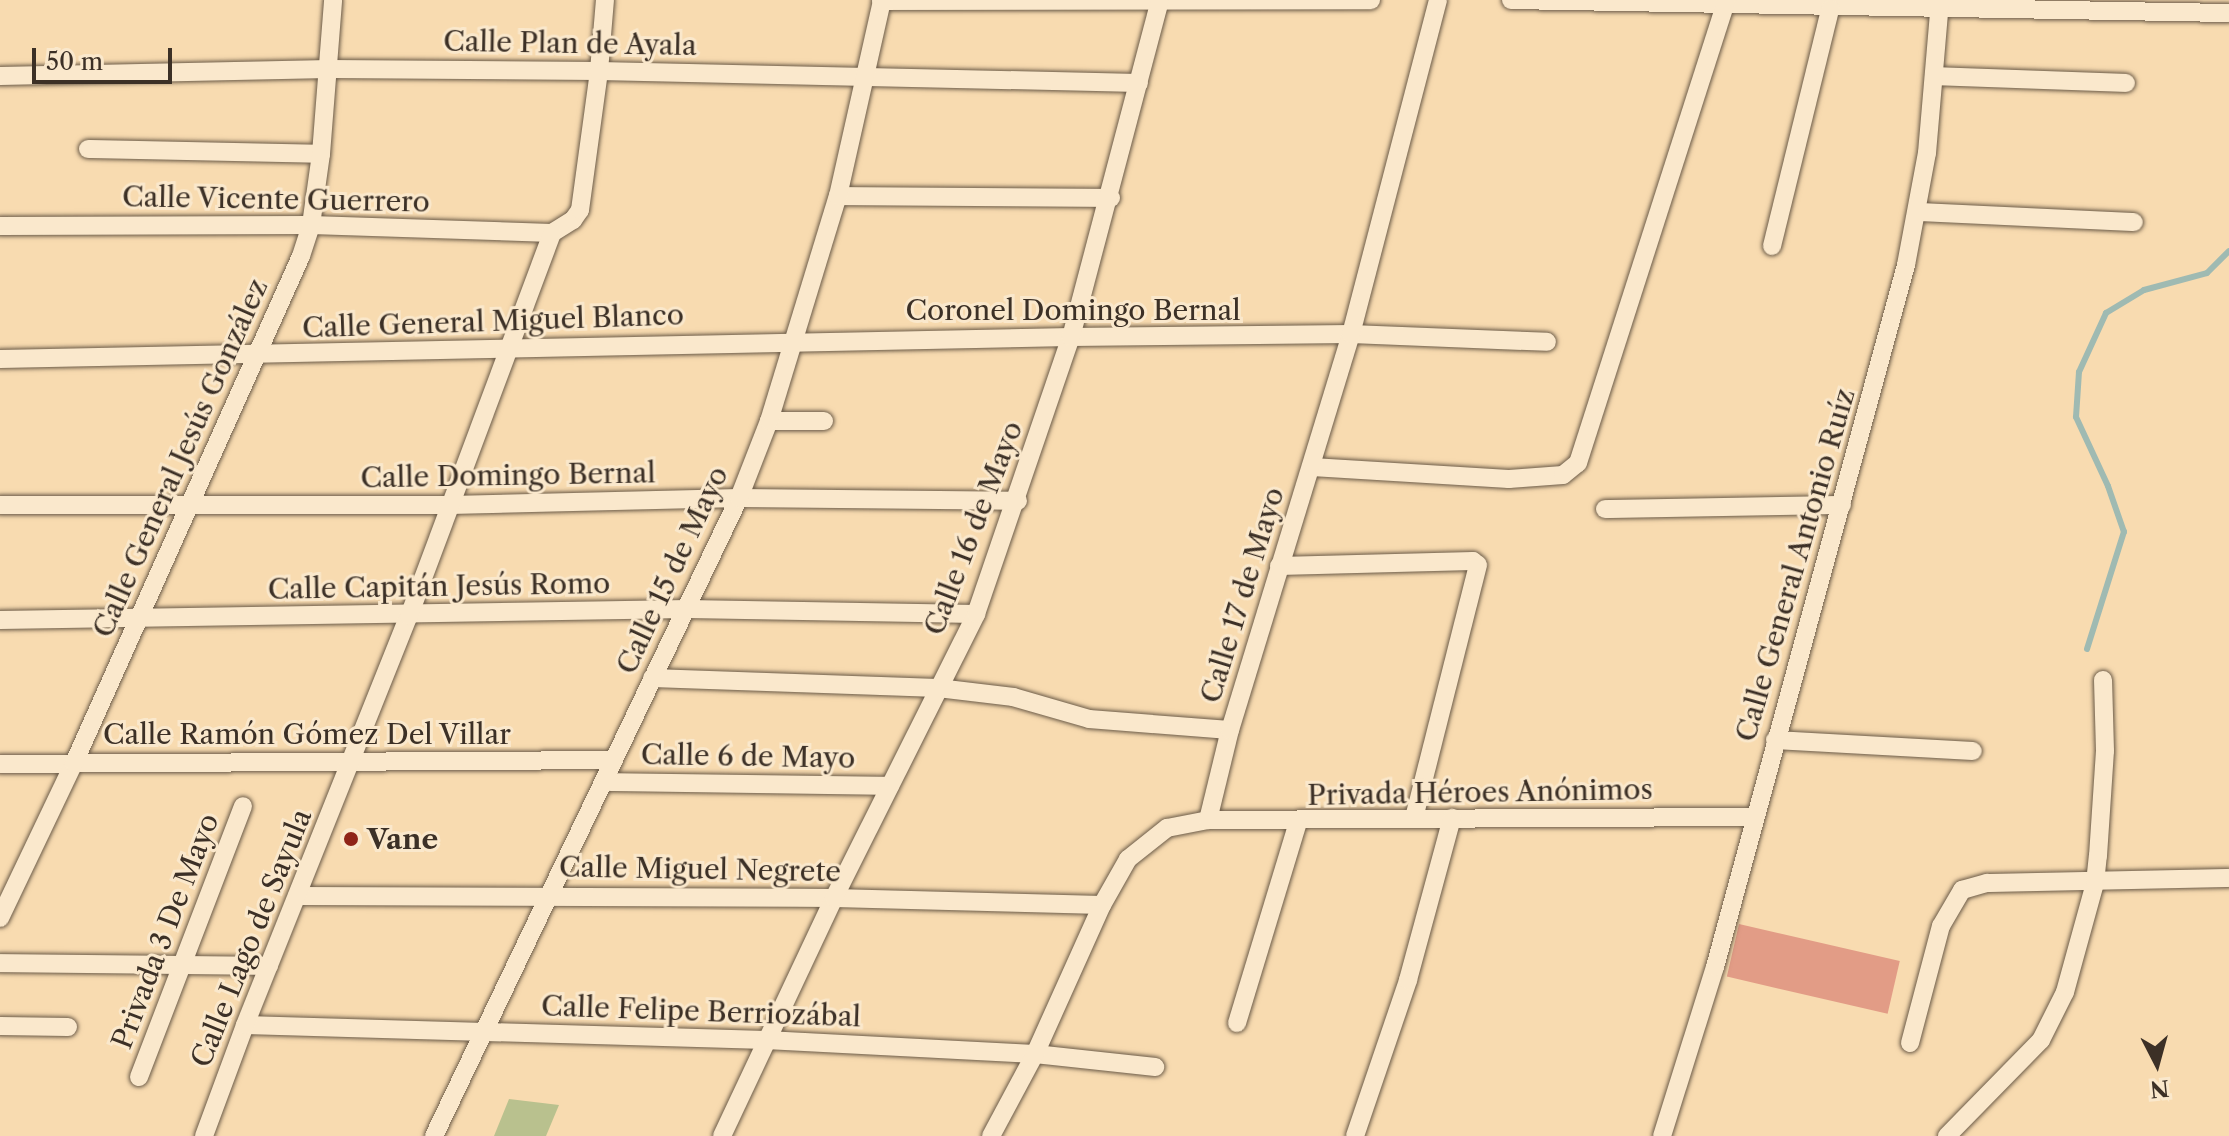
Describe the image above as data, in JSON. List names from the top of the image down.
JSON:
{
  "streets": {
    "street": [
      "Calle Plan de Ayala",
      "Calle Vicente Guerrero",
      "Coronel Domingo Bernal",
      "Calle General Miguel Blanco",
      "Calle General Jesús González",
      "Calle Domingo Bernal",
      "Calle 16 de Mayo",
      "Calle General Antonio Ruíz",
      "Calle 15 de Mayo",
      "Calle Capitán Jesús Romo",
      "Calle 17 de Mayo",
      "Calle Ramón Gómez Del Villar",
      "Calle 6 de Mayo",
      "Privada Héroes Anónimos",
      "Calle Miguel Negrete",
      "Privada 3 De Mayo",
      "Calle Lago de Sayula",
      "Calle Felipe Berriozábal"
    ]
  },
  "crossings": [
    ["Calle Plan de Ayala", "Calle General Jesús González"],
    ["Calle Plan de Ayala", "Calle 16 de Mayo"],
    ["Calle Plan de Ayala", "Calle 15 de Mayo"],
    ["Calle Vicente Guerrero", "Calle General Jesús González"],
    ["Calle Vicente Guerrero", "Calle Lago de Sayula"],
    ["Coronel Domingo Bernal", "Calle General Miguel Blanco"],
    ["Coronel Domingo Bernal", "Calle 16 de Mayo"],
    ["Coronel Domingo Bernal", "Calle 15 de Mayo"],
    ["Coronel Domingo Bernal", "Calle 17 de Mayo"],
    ["Calle General Miguel Blanco", "Calle General Jesús González"],
    ["Calle General Miguel Blanco", "Calle 15 de Mayo"],
    ["Calle General Miguel Blanco", "Calle Lago de Sayula"],
    ["Calle General Jesús González", "Calle Domingo Bernal"],
    ["Calle General Jesús González", "Calle Capitán Jesús Romo"],
    ["Calle General Jesús González", "Calle Ramón Gómez Del Villar"],
    ["Calle Domingo Bernal", "Calle 16 de Mayo"],
    ["Calle Domingo Bernal", "Calle 15 de Mayo"],
    ["Calle Domingo Bernal", "Calle Lago de Sayula"],
    ["Calle 16 de Mayo", "Calle Capitán Jesús Romo"],
    ["Calle 16 de Mayo", "Calle 6 de Mayo"],
    ["Calle 16 de Mayo", "Calle Miguel Negrete"],
    ["Calle 16 de Mayo", "Calle Felipe Berriozábal"],
    ["Calle General Antonio Ruíz", "Privada Héroes Anónimos"],
    ["Calle 15 de Mayo", "Calle Capitán Jesús Romo"],
    ["Calle 15 de Mayo", "Calle Ramón Gómez Del Villar"],
    ["Calle 15 de Mayo", "Calle 6 de Mayo"],
    ["Calle 15 de Mayo", "Calle Miguel Negrete"],
    ["Calle 15 de Mayo", "Calle Felipe Berriozábal"],
    ["Calle Capitán Jesús Romo", "Calle Lago de Sayula"],
    ["Calle 17 de Mayo", "Privada Héroes Anónimos"],
    ["Calle Ramón Gómez Del Villar", "Calle Lago de Sayula"],
    ["Calle Miguel Negrete", "Calle Lago de Sayula"],
    ["Calle Lago de Sayula", "Calle Felipe Berriozábal"]
  ],
  "places": ["Vane"],
  "scale_bar": "50 m",
  "north": "bottom"
}
